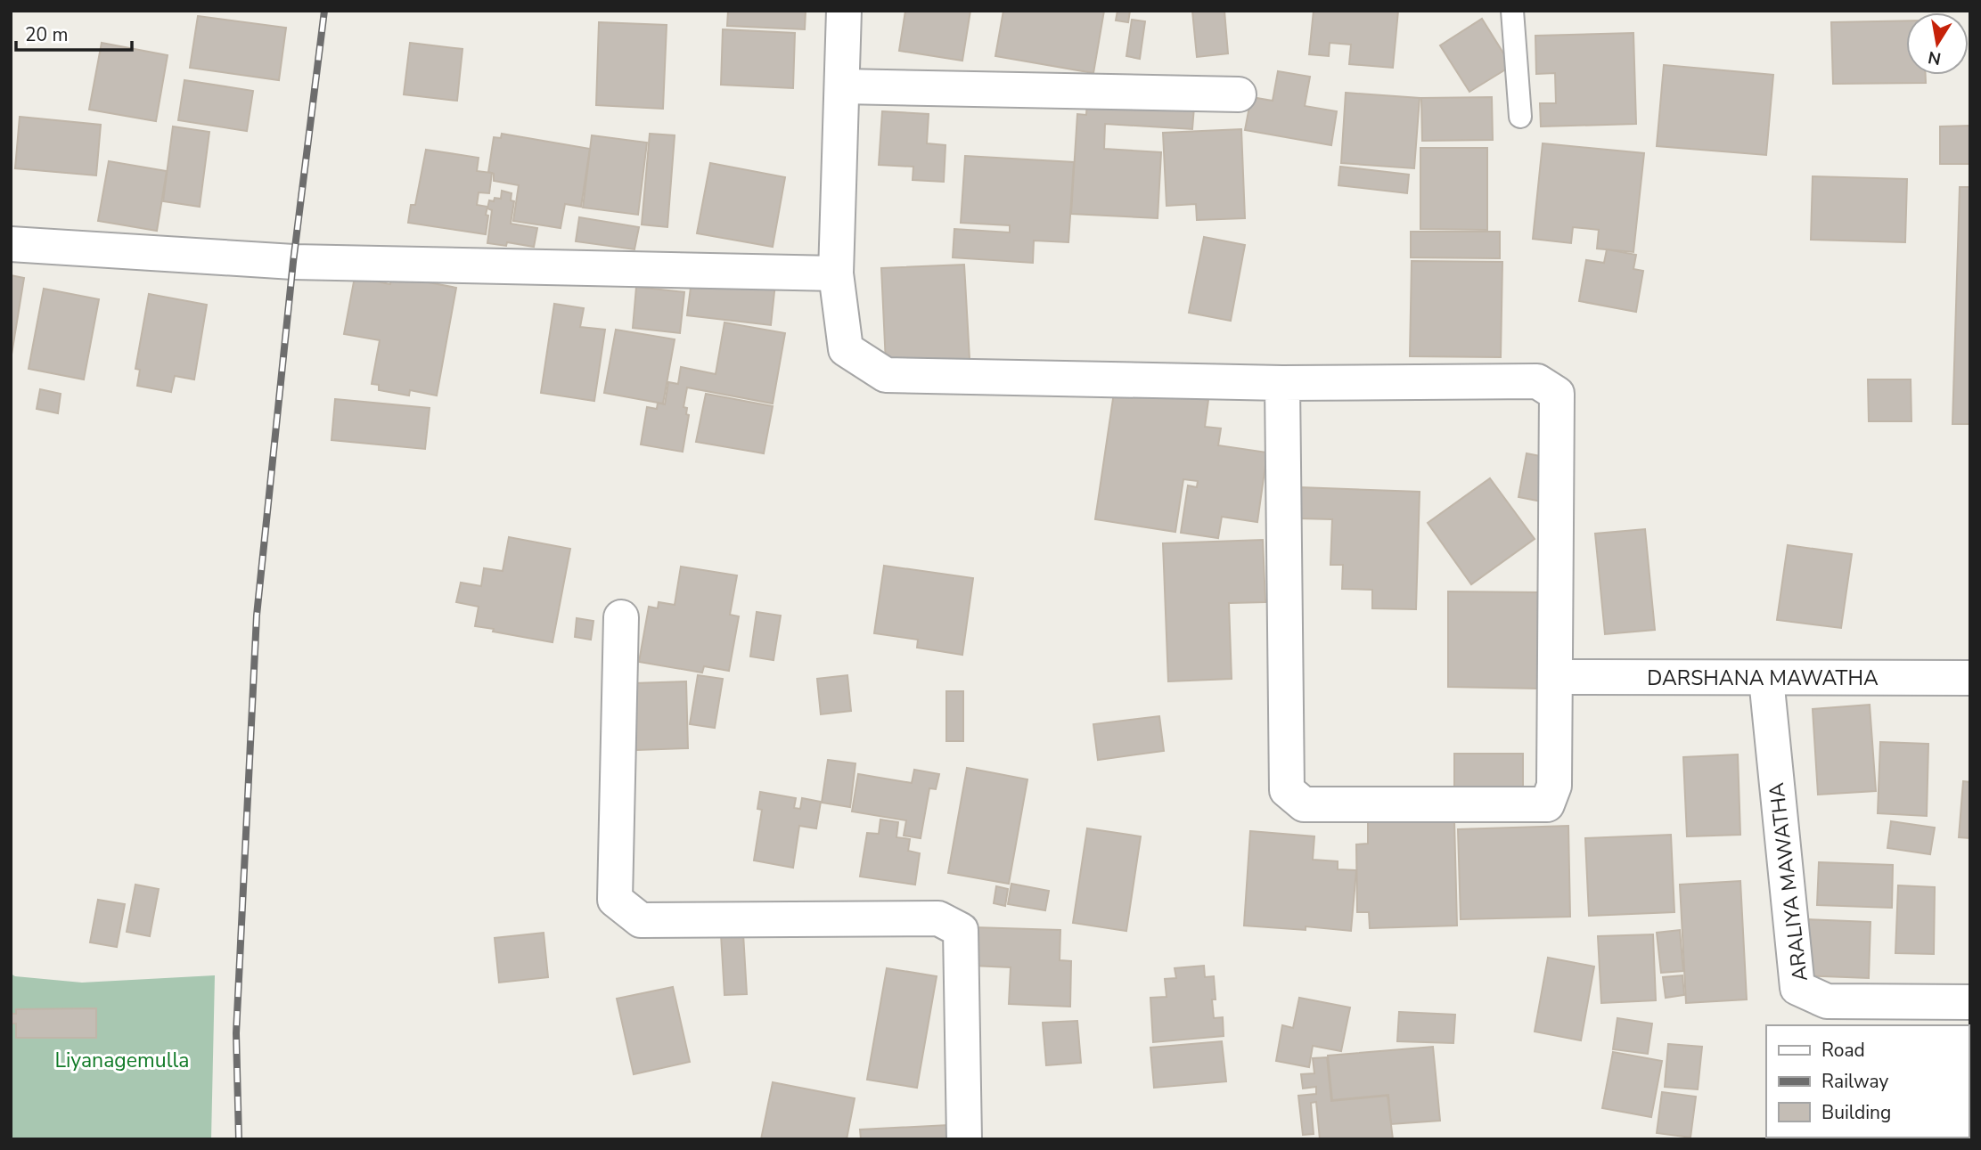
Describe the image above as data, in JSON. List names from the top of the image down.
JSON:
{
  "streets": {
    "street": ["DARSHANA MAWATHA", "ARALIYA MAWATHA"]
  },
  "crossings": [
    ["DARSHANA MAWATHA", "ARALIYA MAWATHA"]
  ],
  "parks": ["Liyanagemulla"],
  "legend": ["Road", "Railway", "Building"],
  "scale_bar": "20 m",
  "north": "bottom"
}
